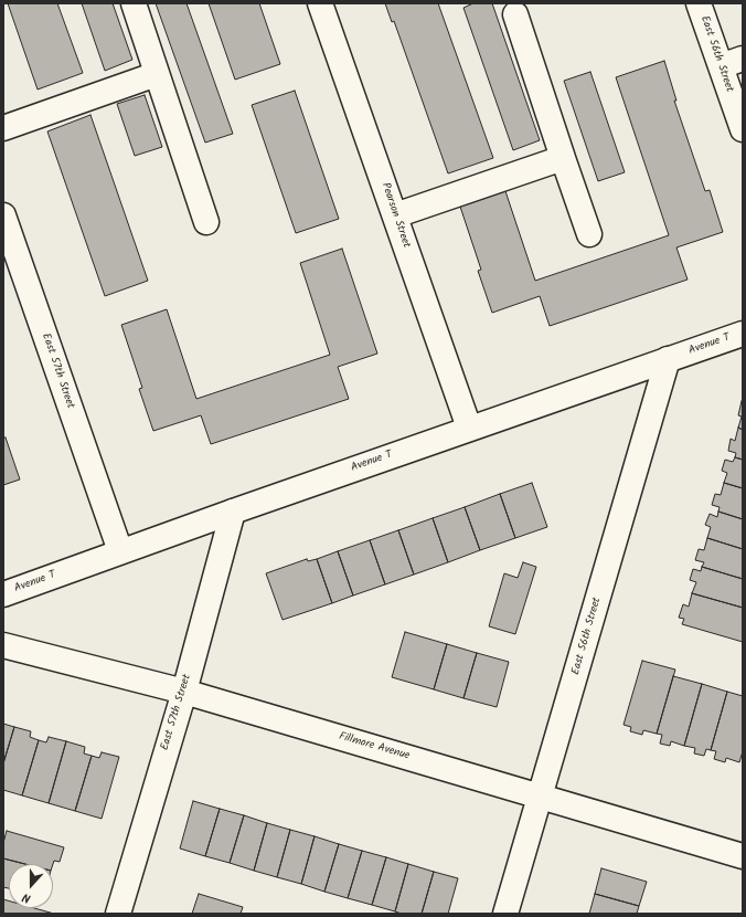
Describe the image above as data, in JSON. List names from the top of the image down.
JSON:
{
  "streets": {
    "street": [
      "East 56th Street",
      "Pearson Street",
      "Avenue T",
      "East 57th Street",
      "Fillmore Avenue"
    ]
  },
  "crossings": [
    ["East 56th Street", "Avenue T"],
    ["East 56th Street", "Fillmore Avenue"],
    ["Pearson Street", "Avenue T"],
    ["Avenue T", "East 57th Street"],
    ["East 57th Street", "Fillmore Avenue"]
  ],
  "north": "bottom"
}
